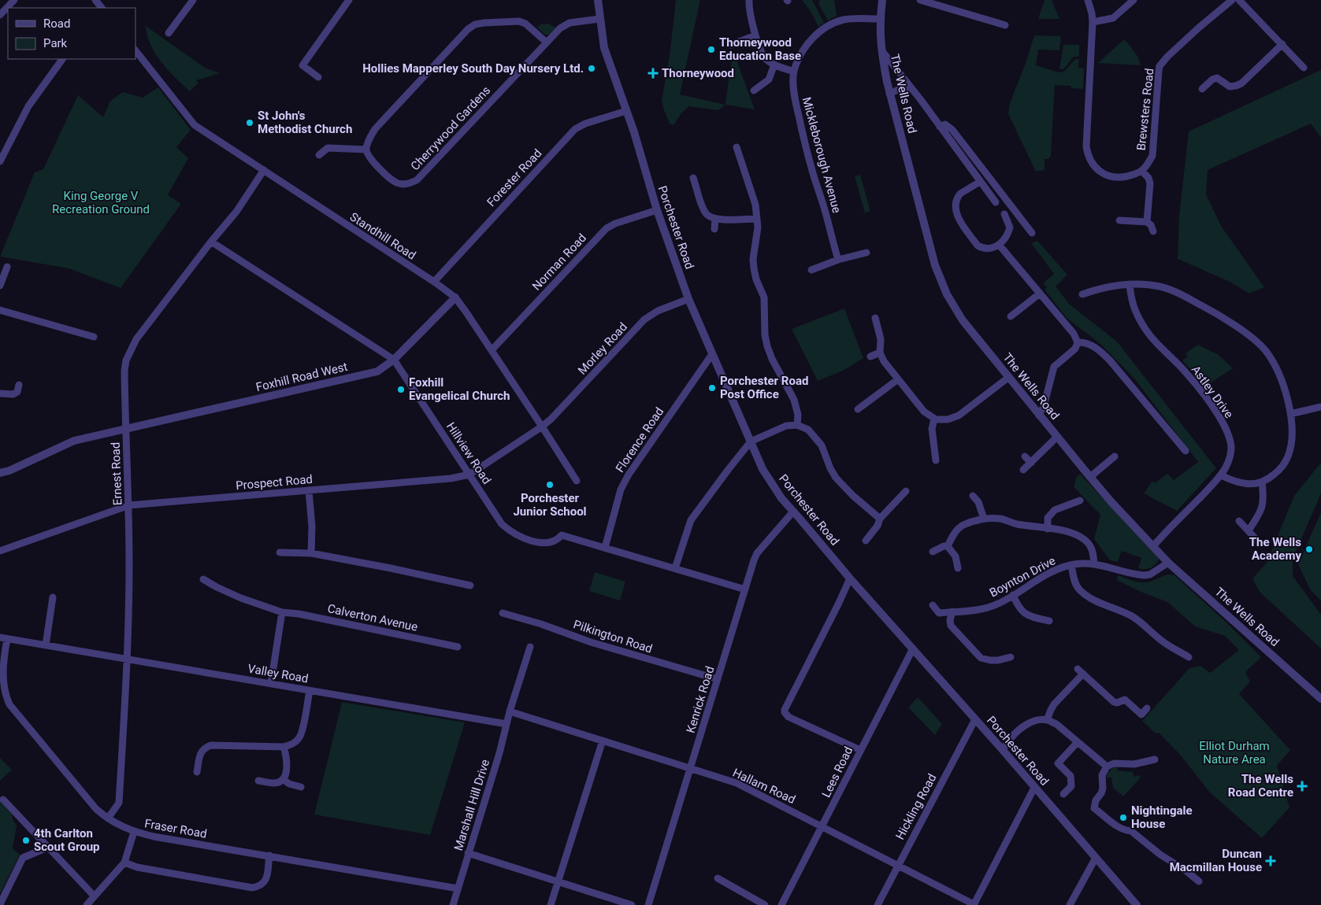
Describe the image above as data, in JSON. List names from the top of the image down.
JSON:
{
  "streets": {
    "street": [
      "The Wells Road",
      "Brewsters Road",
      "Cherrywood Gardens",
      "Mickleborough Avenue",
      "Forester Road",
      "Porchester Road",
      "Standhill Road",
      "Norman Road",
      "Morley Road",
      "Foxhill Road West",
      "Astley Drive",
      "Florence Road",
      "Hillview Road",
      "Ernest Road",
      "Prospect Road",
      "Boynton Drive",
      "Calverton Avenue",
      "Pilkington Road",
      "Valley Road",
      "Kenrick Road",
      "Lees Road",
      "Hallam Road",
      "Marshall Hill Drive",
      "Hickling Road",
      "Fraser Road"
    ]
  },
  "crossings": [
    ["The Wells Road", "Mickleborough Avenue"],
    ["The Wells Road", "Astley Drive"],
    ["The Wells Road", "Boynton Drive"],
    ["Cherrywood Gardens", "Porchester Road"],
    ["Forester Road", "Porchester Road"],
    ["Forester Road", "Standhill Road"],
    ["Porchester Road", "Norman Road"],
    ["Porchester Road", "Morley Road"],
    ["Porchester Road", "Florence Road"],
    ["Porchester Road", "Kenrick Road"],
    ["Porchester Road", "Lees Road"],
    ["Porchester Road", "Hickling Road"],
    ["Standhill Road", "Norman Road"],
    ["Standhill Road", "Morley Road"],
    ["Standhill Road", "Foxhill Road West"],
    ["Standhill Road", "Ernest Road"],
    ["Standhill Road", "Prospect Road"],
    ["Morley Road", "Prospect Road"],
    ["Foxhill Road West", "Hillview Road"],
    ["Foxhill Road West", "Ernest Road"],
    ["Florence Road", "Hillview Road"],
    ["Hillview Road", "Ernest Road"],
    ["Hillview Road", "Prospect Road"],
    ["Hillview Road", "Kenrick Road"],
    ["Ernest Road", "Prospect Road"],
    ["Ernest Road", "Valley Road"],
    ["Ernest Road", "Fraser Road"],
    ["Pilkington Road", "Kenrick Road"],
    ["Valley Road", "Marshall Hill Drive"],
    ["Valley Road", "Fraser Road"],
    ["Kenrick Road", "Hallam Road"],
    ["Lees Road", "Hallam Road"],
    ["Hallam Road", "Marshall Hill Drive"],
    ["Hallam Road", "Hickling Road"],
    ["Marshall Hill Drive", "Fraser Road"]
  ],
  "parks": ["King George V Recreation Ground", "Elliot Durham Nature Area"],
  "places": {
    "other": [
      "Thorneywood Education Base",
      "Hollies Mapperley South Day Nursery Ltd.",
      "St John's Methodist Church",
      "Porchester Road Post Office",
      "Foxhill Evangelical Church",
      "Porchester Junior School",
      "The Wells Academy",
      "Nightingale House",
      "4th Carlton Scout Group"
    ],
    "health": ["Thorneywood", "The Wells Road Centre", "Duncan Macmillan House"]
  },
  "legend": ["Road", "Park"]
}
